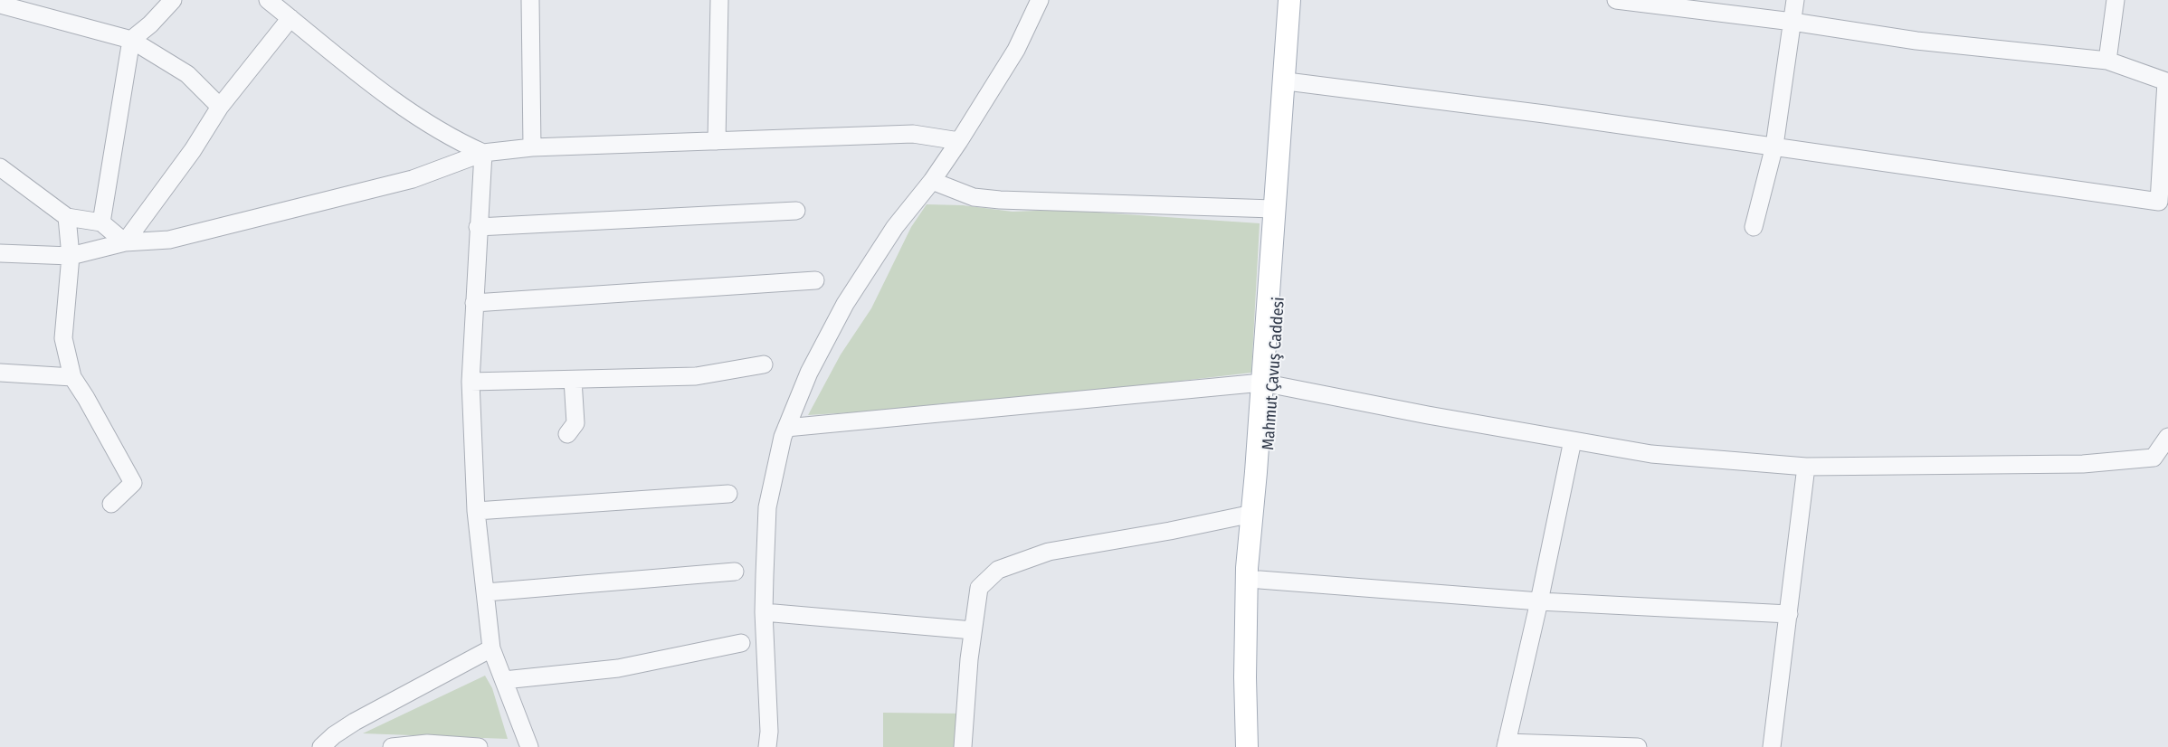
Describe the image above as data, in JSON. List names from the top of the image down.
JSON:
{
  "streets": {
    "main road": ["Mahmut Çavuş Caddesi"]
  }
}
